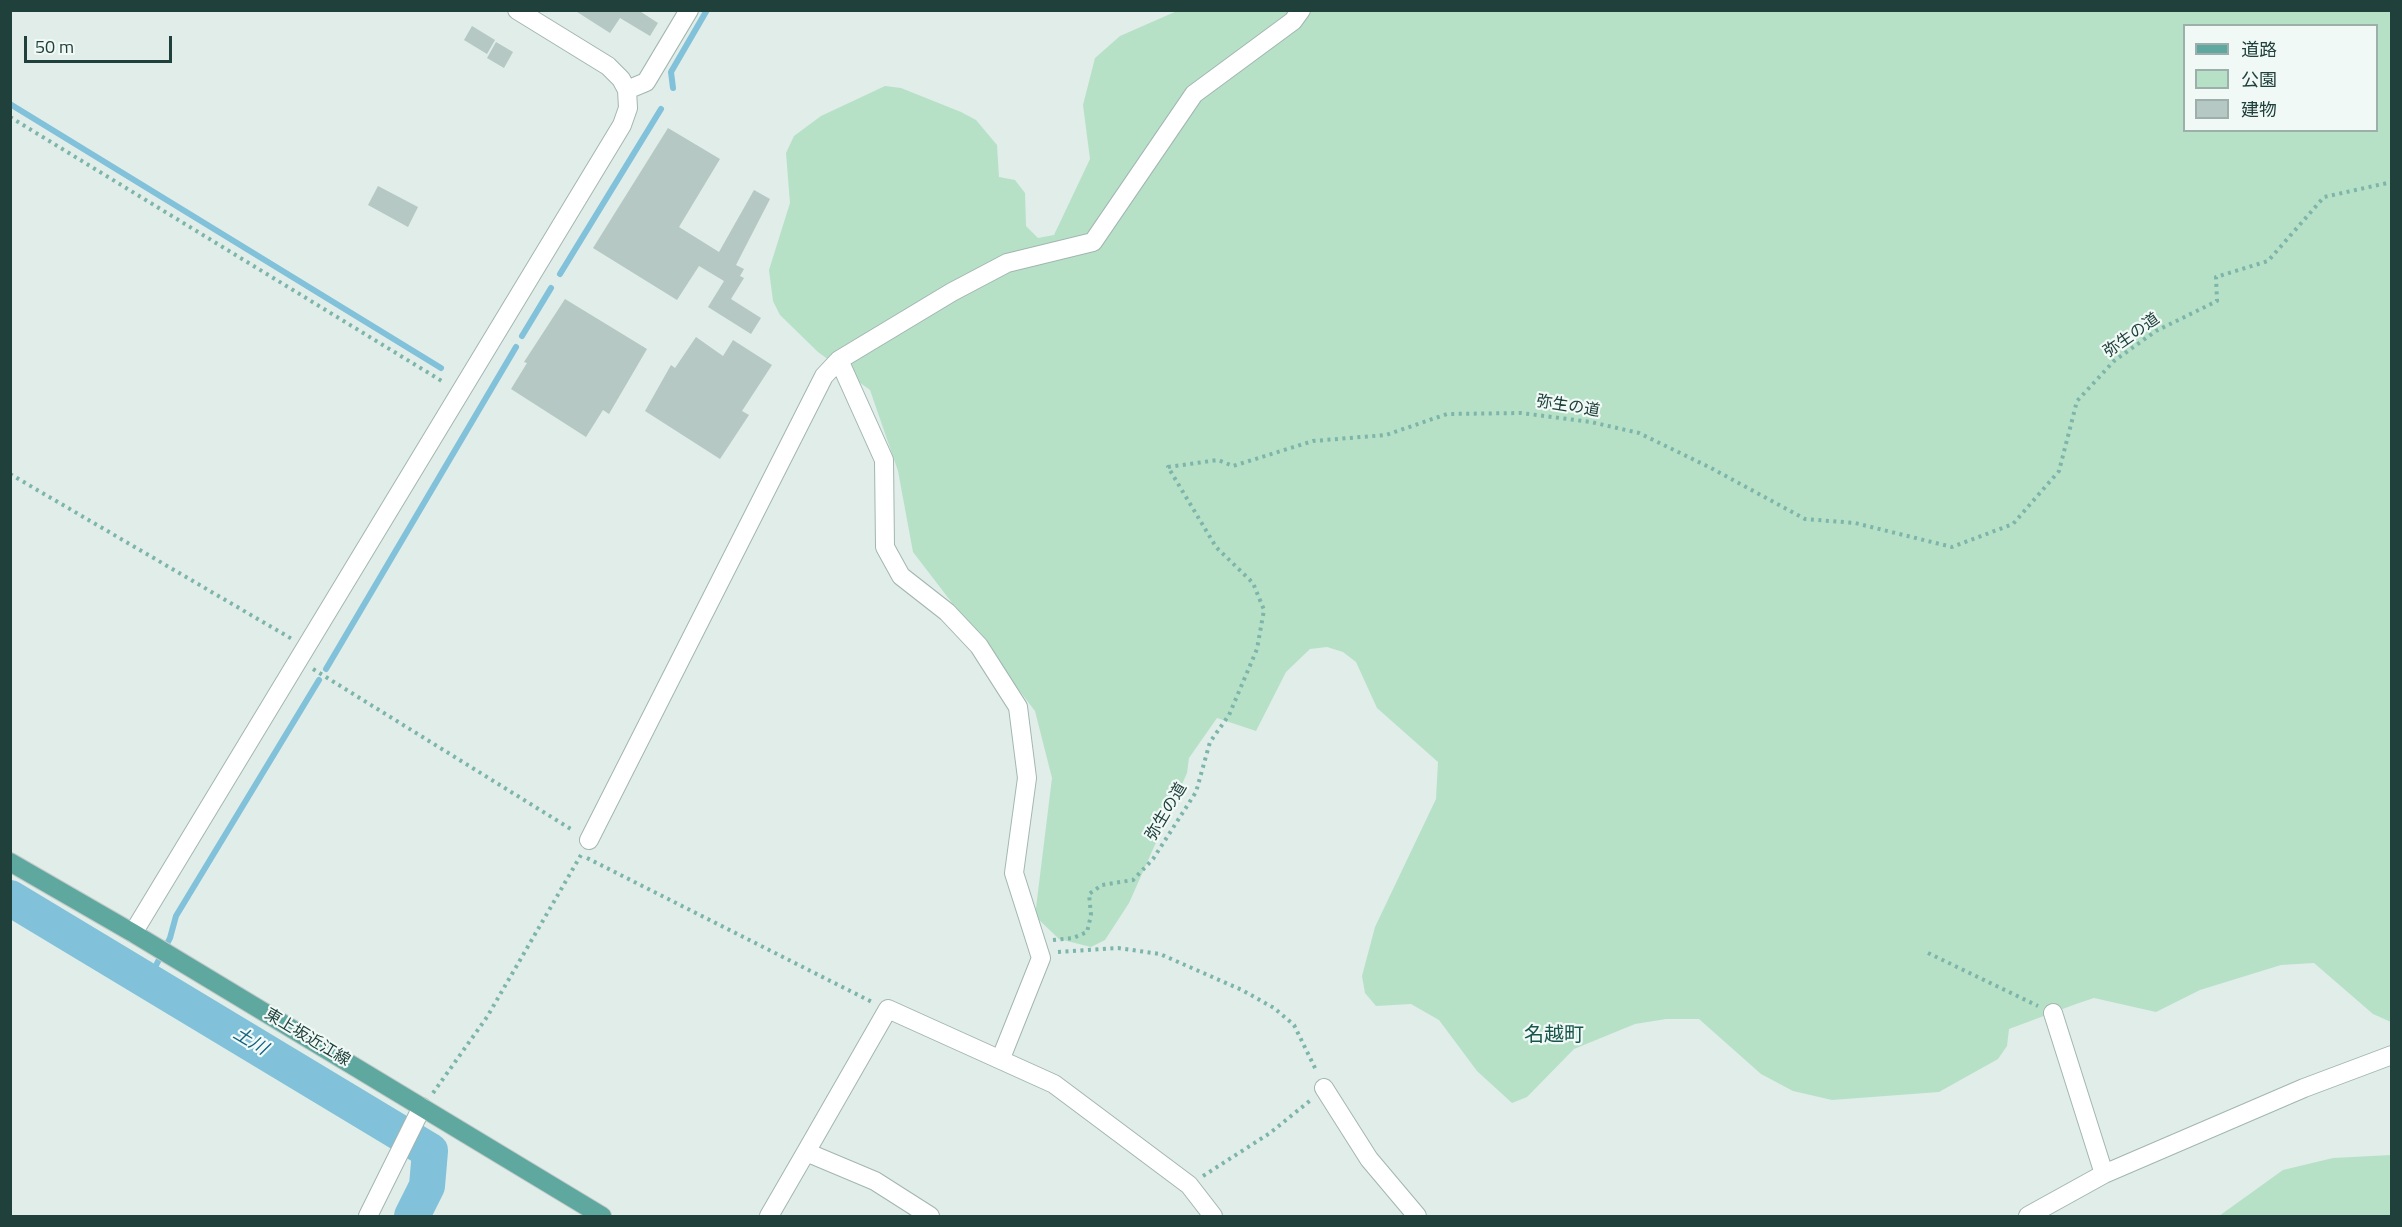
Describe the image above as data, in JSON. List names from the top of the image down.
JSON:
{
  "streets": {
    "main road": ["東上坂近江線"],
    "path": ["弥生の道"]
  },
  "districts": ["名越町"],
  "water": ["土川"],
  "legend": ["道路", "公園", "建物"],
  "scale_bar": "50 m"
}
